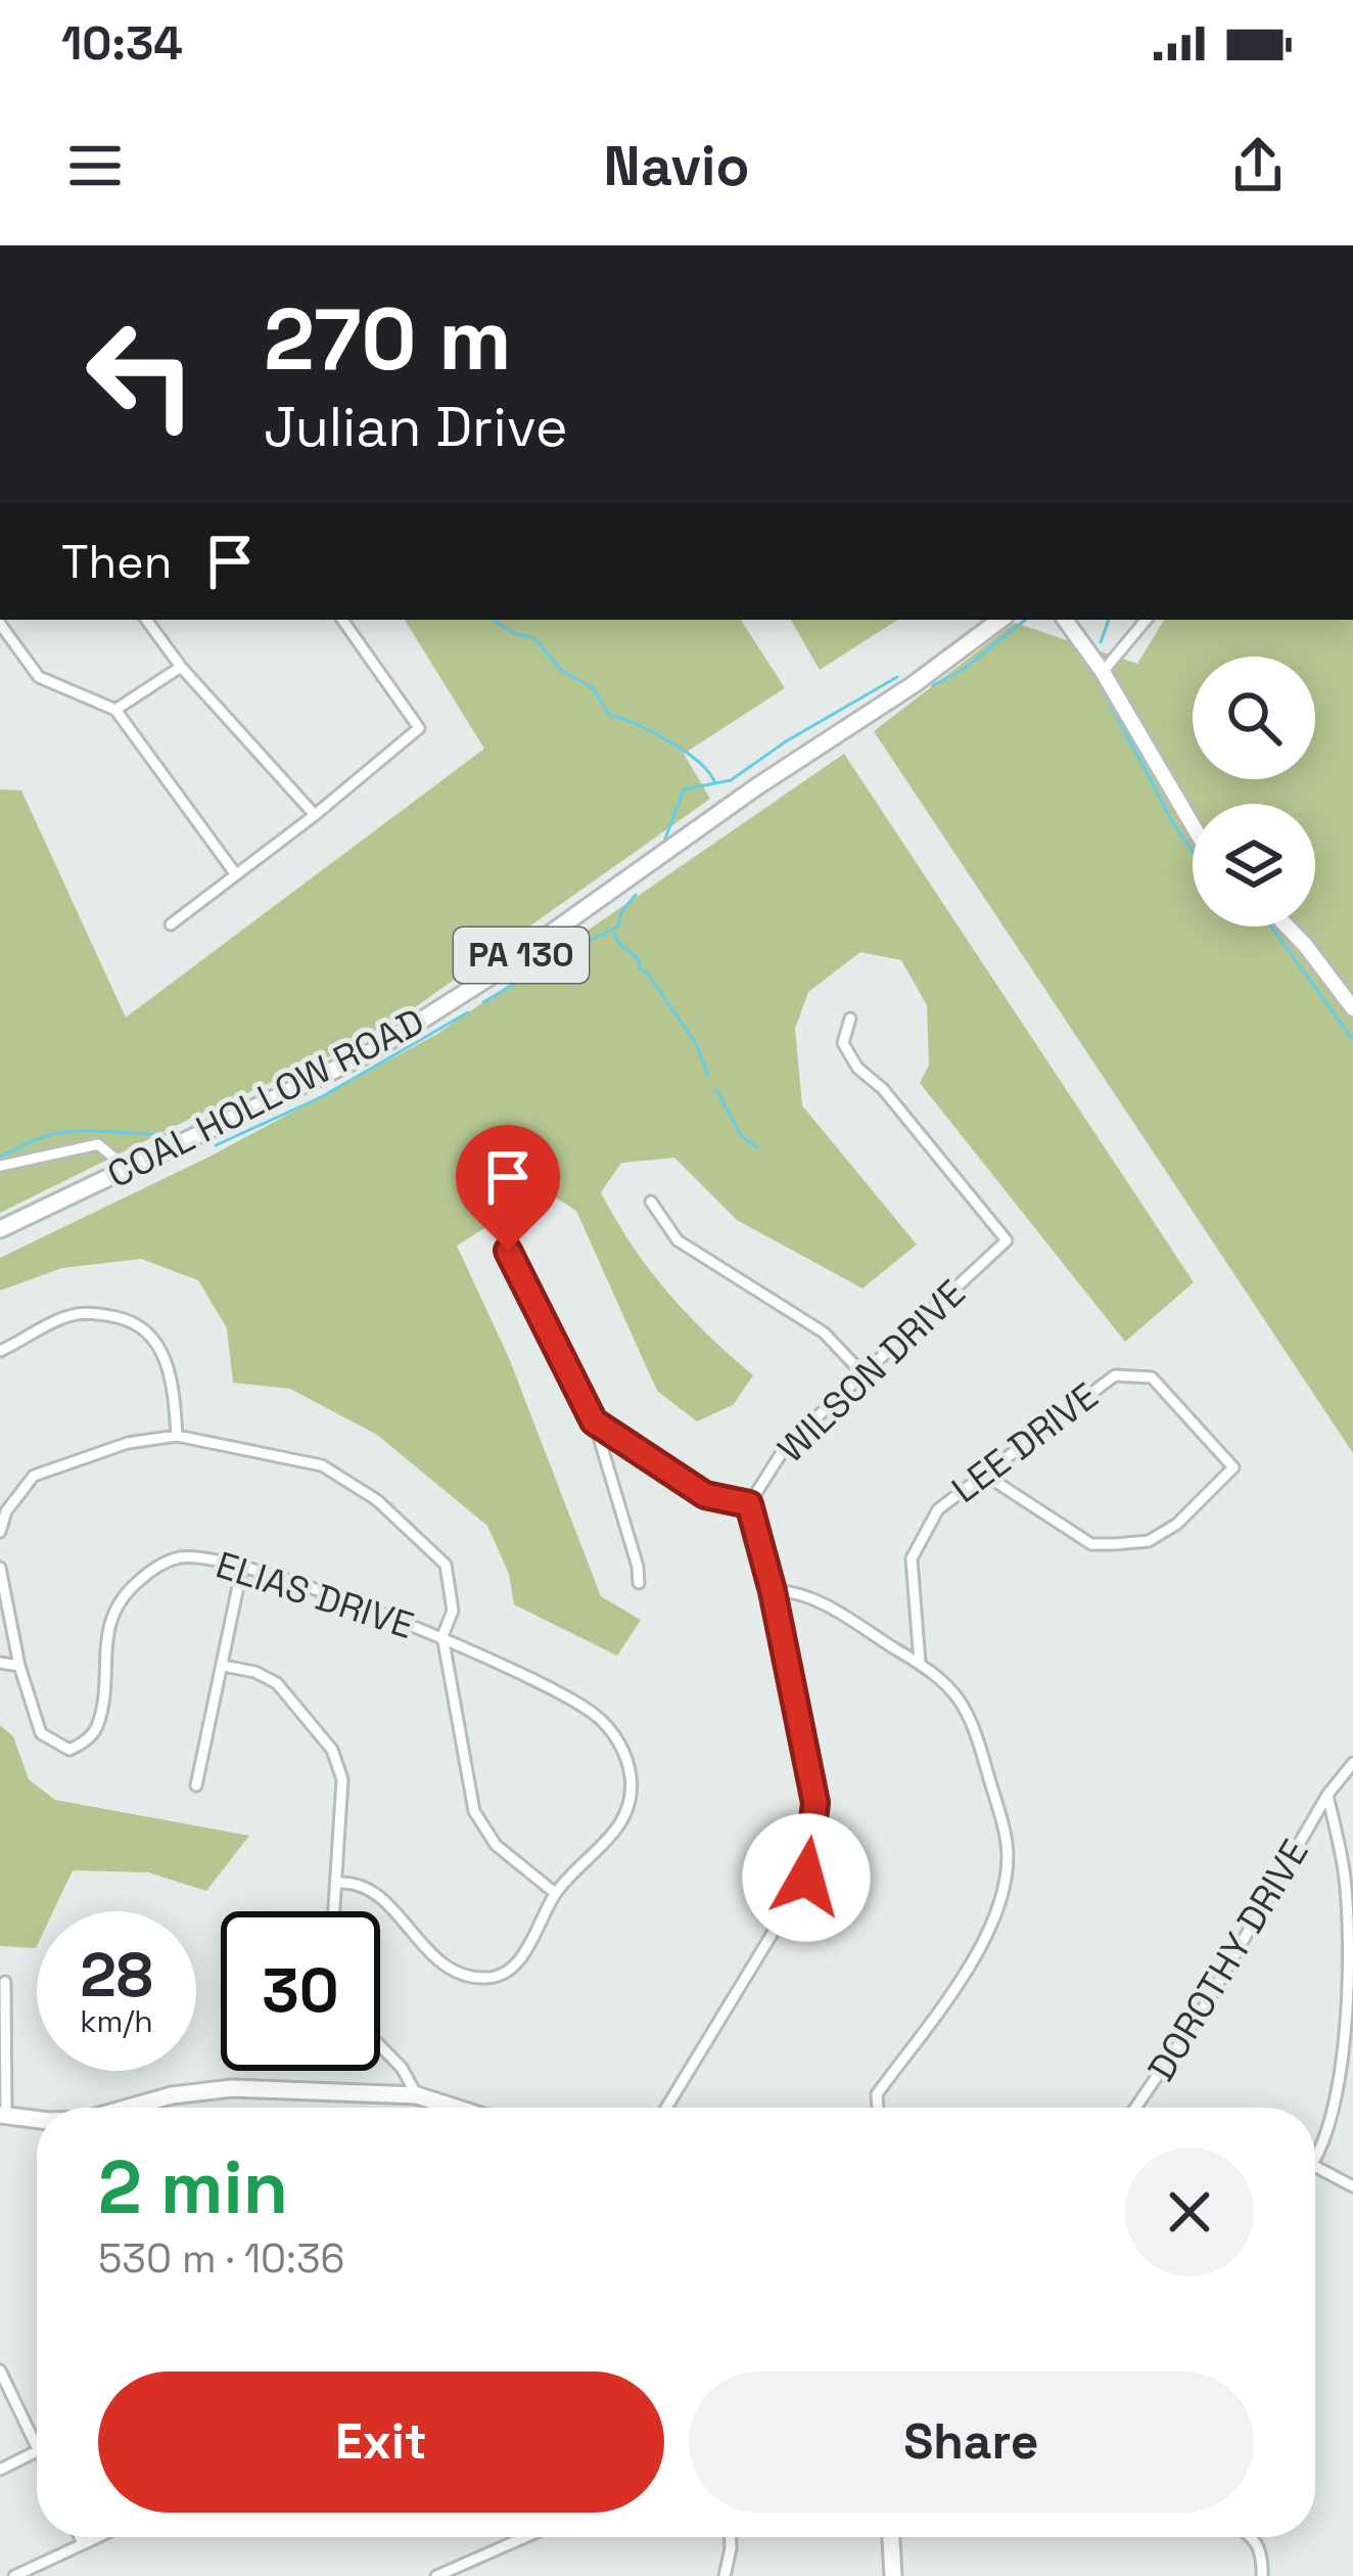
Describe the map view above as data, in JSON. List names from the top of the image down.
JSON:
{
  "streets": {
    "main road": ["PA 130", "COAL HOLLOW ROAD"],
    "street": [
      "WILSON DRIVE",
      "LEE DRIVE",
      "ELIAS DRIVE",
      "DOROTHY DRIVE"
    ]
  },
  "page": {
    "status": "10:34",
    "header": "Navio",
    "turn": ["270 m", "Julian Drive"],
    "then": "Then",
    "speed": "28 km/h",
    "limit": "30",
    "heading": ["2 min", "530 m · 10:36"],
    "buttons": ["Exit", "Share"]
  }
}
